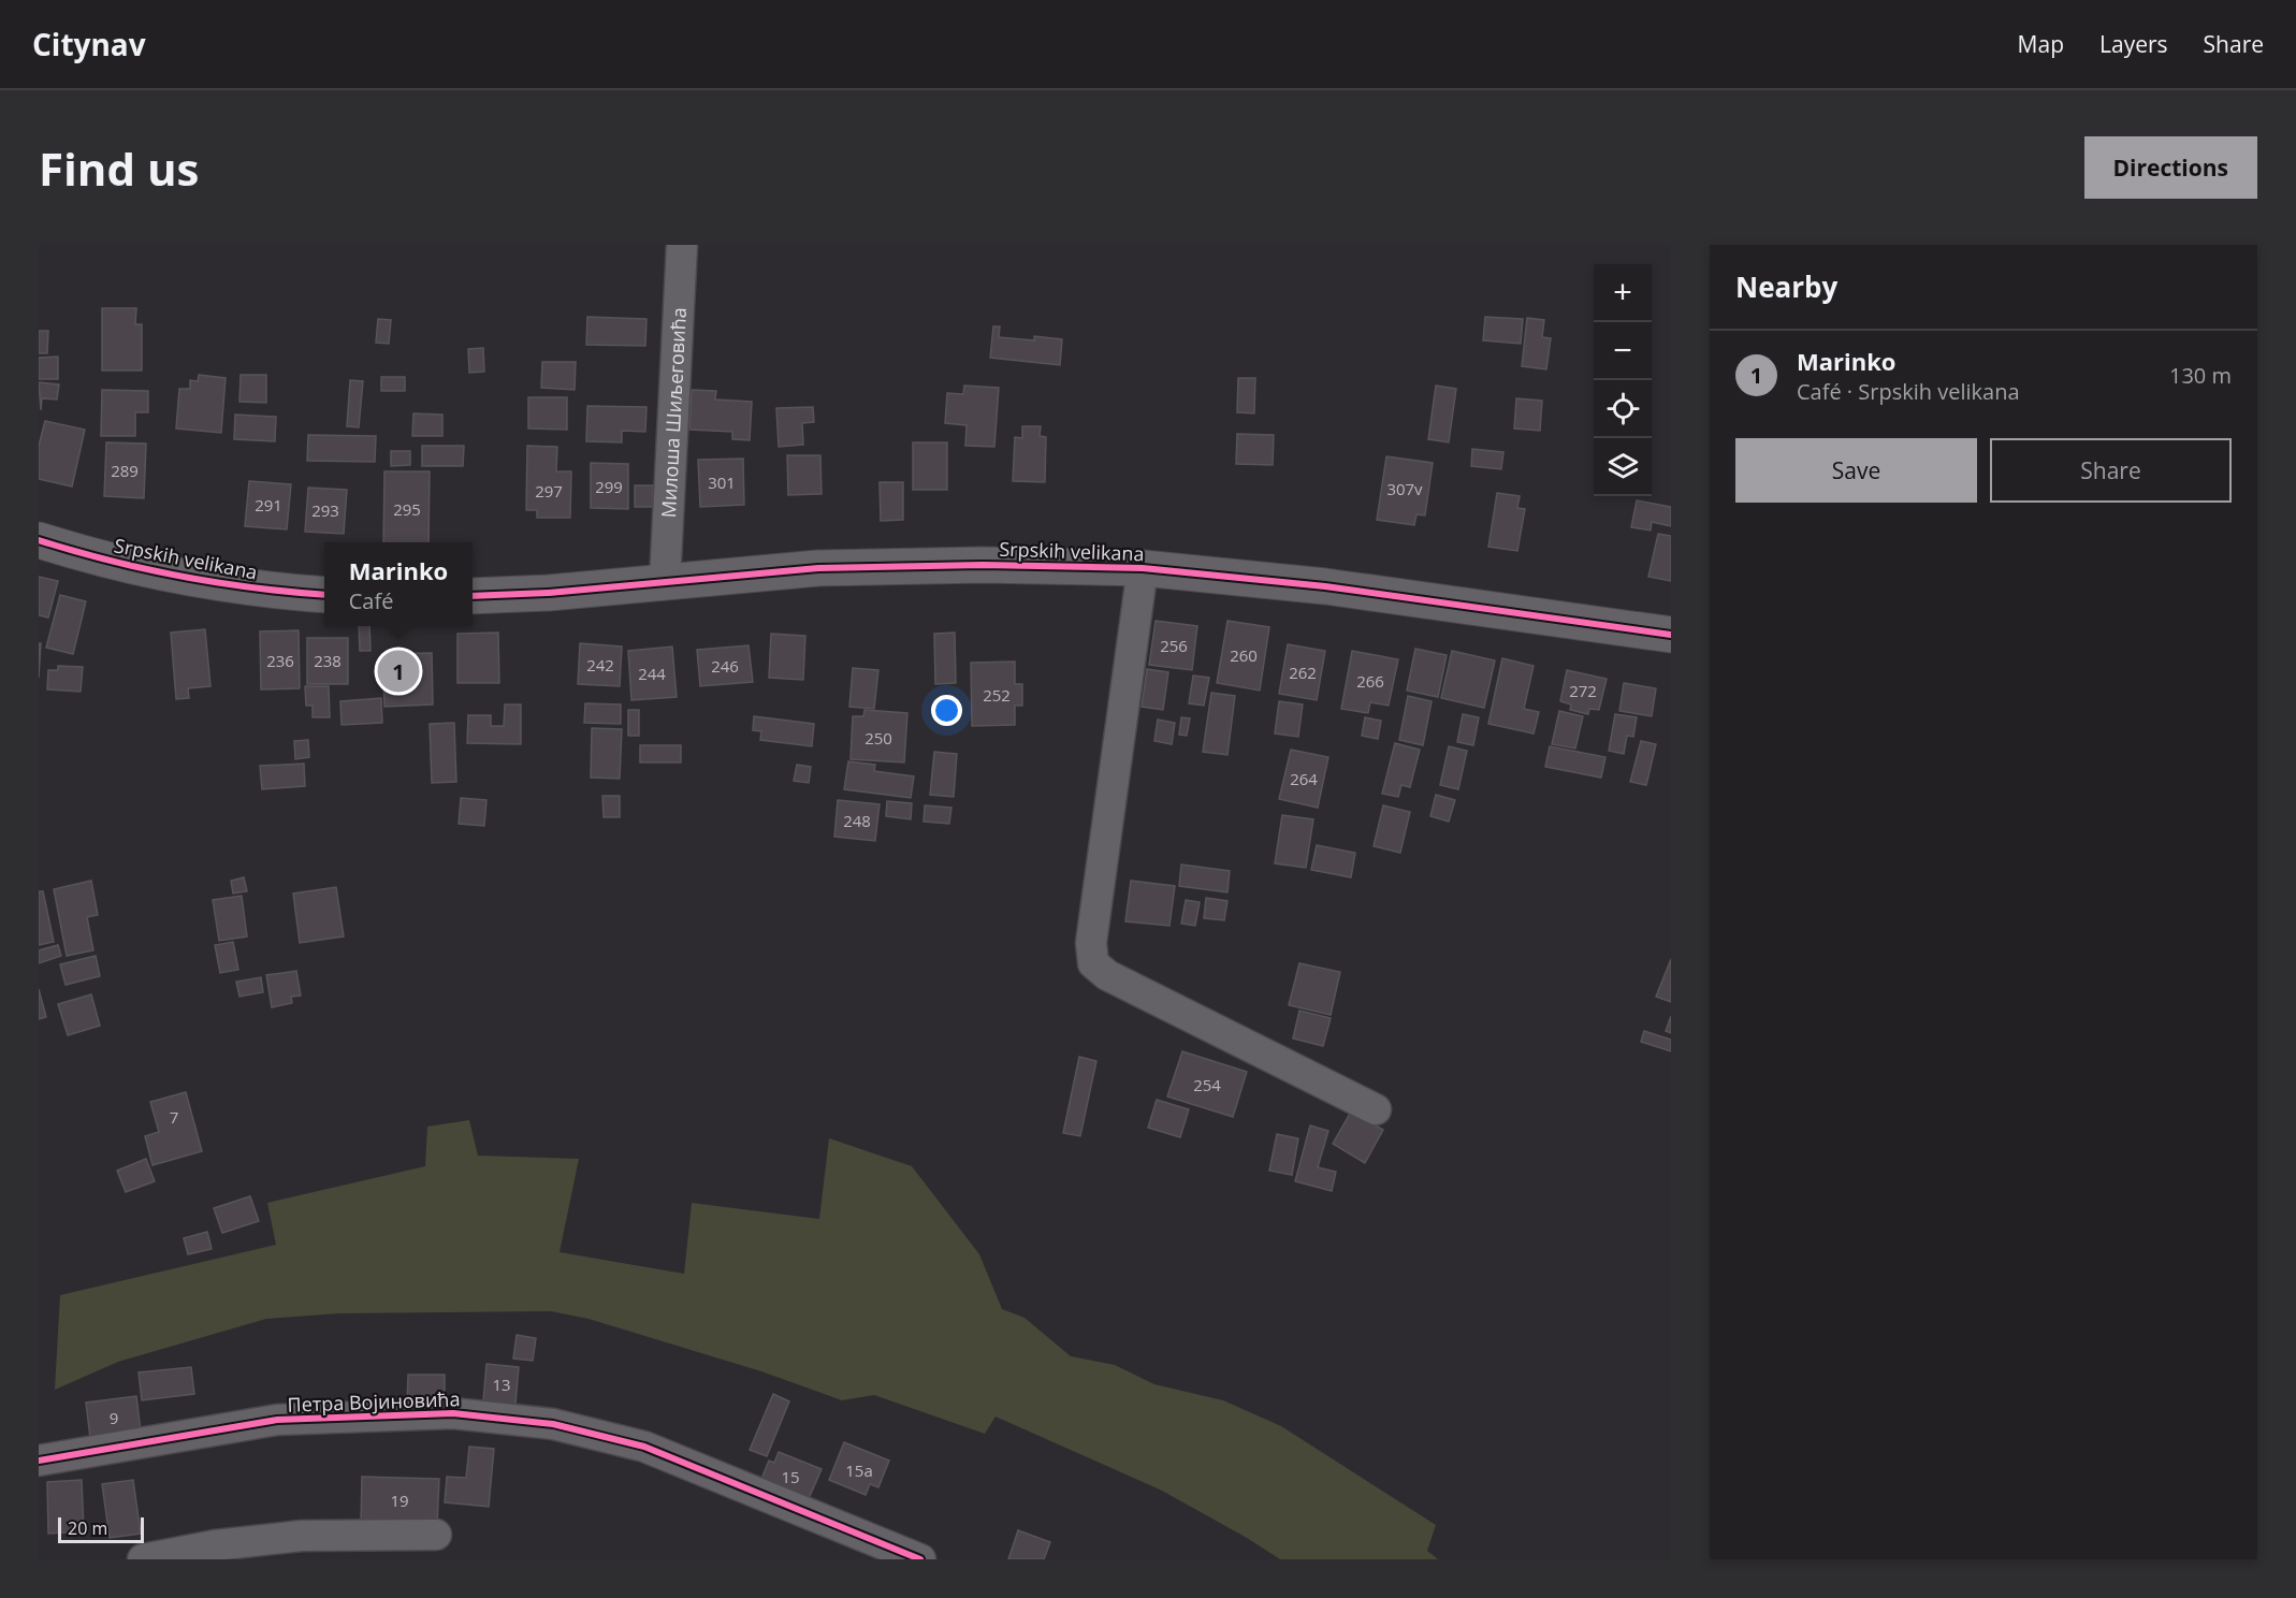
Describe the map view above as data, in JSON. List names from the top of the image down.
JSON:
{
  "streets": {
    "main road": ["Srpskih velikana"],
    "street": ["Милоша Шиљеговића", "Петра Војиновића"]
  },
  "crossings": [
    ["Милоша Шиљеговића", "Srpskih velikana"]
  ],
  "house_numbers": [
    "289",
    "301",
    "299",
    "307v",
    "297",
    "291",
    "295",
    "293",
    "256",
    "260",
    "236",
    "238",
    "242",
    "246",
    "262",
    "244",
    "266",
    "272",
    "252",
    "250",
    "264",
    "248",
    "254",
    "7",
    "13",
    "9",
    "15a",
    "15",
    "19"
  ],
  "scale_bar": "20 m",
  "page": {
    "header": "Citynav",
    "nav": ["Map", "Layers", "Share"],
    "buttons": [
      "Directions",
      ["Save", "Share"]
    ],
    "title": "Find us",
    "heading": "Nearby",
    "map_buttons": ["+", "−"],
    "list": [
      {
        "mark": "1",
        "name": "Marinko",
        "note": "Café · Srpskih velikana",
        "value": "130 m"
      }
    ],
    "popup": ["Marinko", "Café"],
    "pins": "1",
    "scale": "20 m"
  }
}
